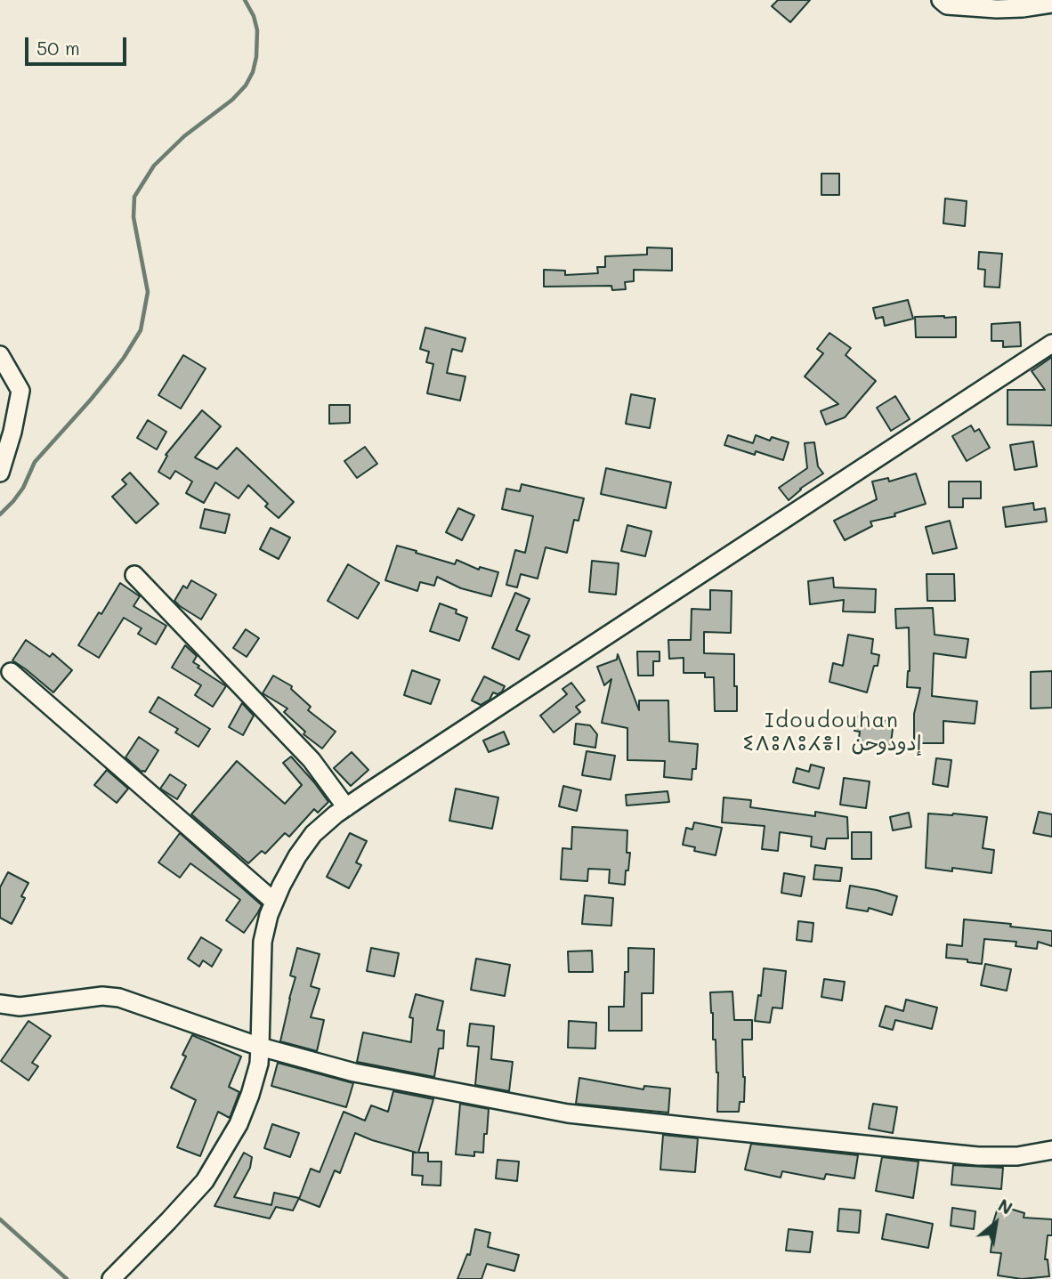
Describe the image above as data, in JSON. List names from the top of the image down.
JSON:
{
  "districts": ["Idoudouhan ⵉⴷⵓⴷⵓⵃⴻⵏ إدودوحن"],
  "scale_bar": "50 m",
  "north": "top right"
}
